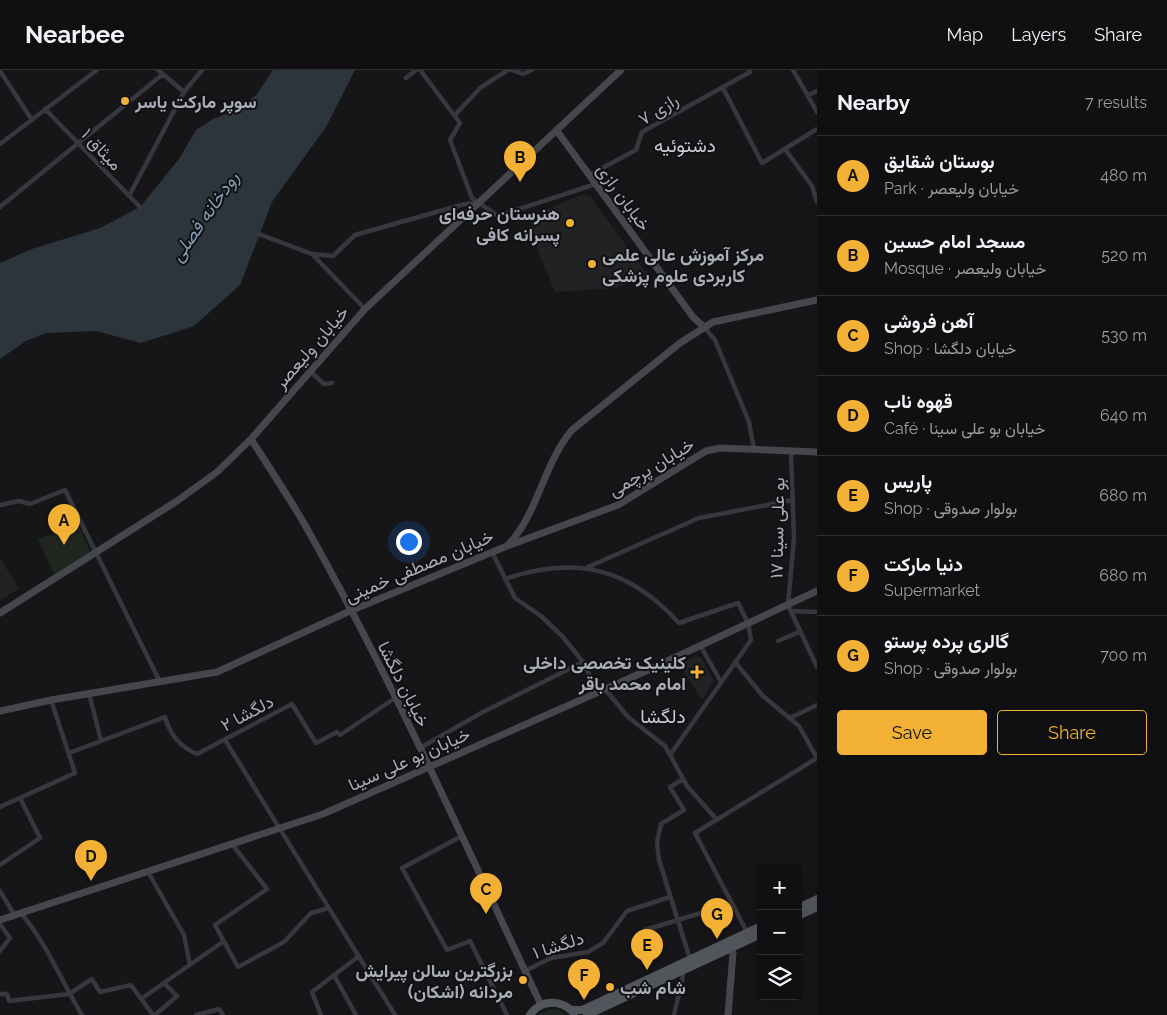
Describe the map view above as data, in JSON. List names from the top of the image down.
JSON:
{
  "streets": {
    "street": [
      "رازی ۷",
      "میثاق ۱",
      "خیابان رازی",
      "خیابان ولیعصر",
      "خیابان پرچمی",
      "بو علی سینا ۱۷",
      "خیابان مصطفی خمینی",
      "خیابان دلگشا",
      "دلگشا ۲",
      "خیابان بو علی سینا",
      "دلگشا ۱"
    ]
  },
  "crossings": [
    ["رازی ۷", "خیابان رازی"],
    ["خیابان رازی", "خیابان ولیعصر"],
    ["خیابان رازی", "خیابان مصطفی خمینی"],
    ["خیابان ولیعصر", "خیابان دلگشا"],
    ["خیابان پرچمی", "بو علی سینا ۱۷"],
    ["خیابان پرچمی", "خیابان مصطفی خمینی"],
    ["بو علی سینا ۱۷", "خیابان بو علی سینا"],
    ["خیابان مصطفی خمینی", "خیابان دلگشا"],
    ["خیابان دلگشا", "دلگشا ۲"],
    ["خیابان دلگشا", "خیابان بو علی سینا"],
    ["خیابان دلگشا", "دلگشا ۱"]
  ],
  "districts": ["دشتوئیه", "دلگشا"],
  "water": ["رودخانه فصلی"],
  "places": {
    "other": [
      "سوپر مارکت یاسر",
      "هنرستان حرفه‌ای پسرانه کافی",
      "مرکز آموزش عالی علمی کاربردی علوم پزشکی",
      "بزرگترین سالن پیرایش مردانه (اشکان)",
      "شام شب"
    ],
    "health": ["کلینیک تخصصی داخلی امام محمد باقر"]
  },
  "page": {
    "header": "Nearbee",
    "nav": ["Map", "Layers", "Share"],
    "heading": ["Nearby", "7 results"],
    "list": [
      {
        "mark": "A",
        "name": "بوستان شقایق",
        "note": "Park · خیابان ولیعصر",
        "value": "480 m"
      },
      {
        "mark": "B",
        "name": "مسجد امام حسین",
        "note": "Mosque · خیابان ولیعصر",
        "value": "520 m"
      },
      {
        "mark": "C",
        "name": "آهن فروشی",
        "note": "Shop · خیابان دلگشا",
        "value": "530 m"
      },
      {
        "mark": "D",
        "name": "قهوه ناب",
        "note": "Café · خیابان بو علی سینا",
        "value": "640 m"
      },
      {
        "mark": "E",
        "name": "پاریس",
        "note": "Shop · بولوار صدوقی",
        "value": "680 m"
      },
      {
        "mark": "F",
        "name": "دنیا مارکت",
        "note": "Supermarket",
        "value": "680 m"
      },
      {
        "mark": "G",
        "name": "گالری پرده پرستو",
        "note": "Shop · بولوار صدوقی",
        "value": "700 m"
      }
    ],
    "pins": [
      "B",
      "A",
      "D",
      "C",
      "G",
      "E",
      "F"
    ],
    "buttons": ["Save", "Share"],
    "map_buttons": ["+", "−"]
  }
}
